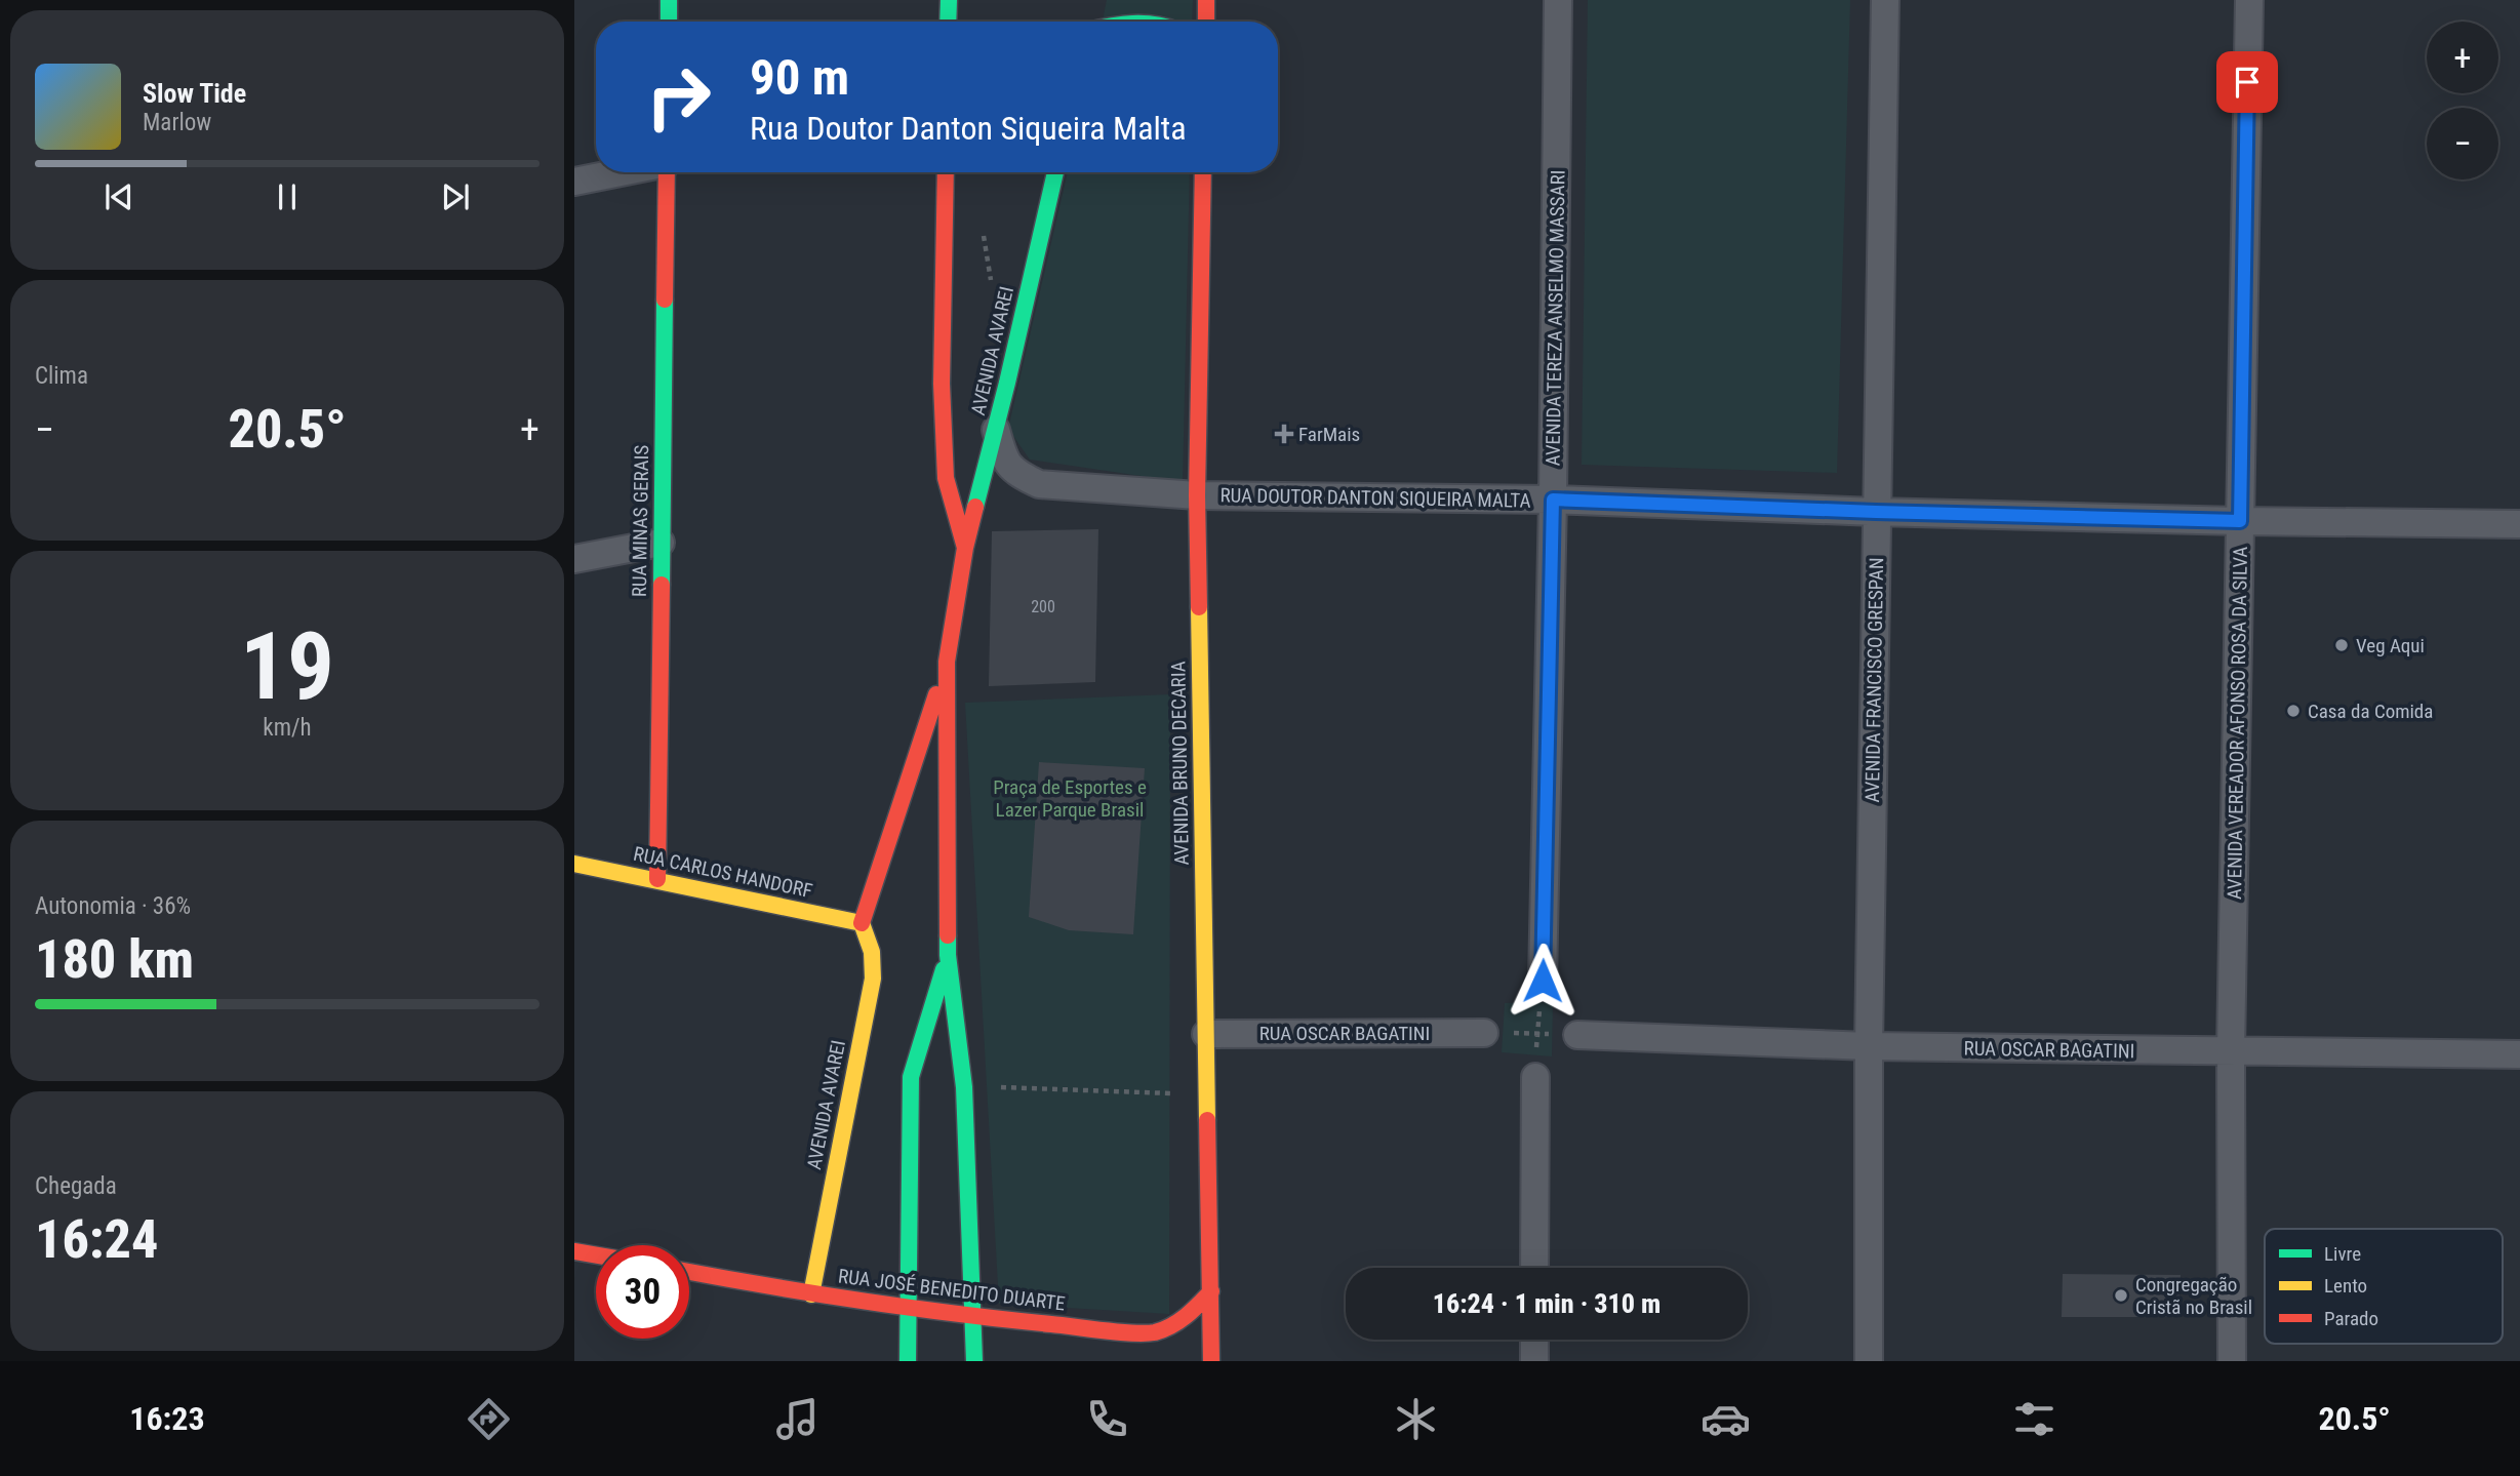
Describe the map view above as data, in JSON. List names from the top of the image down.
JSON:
{
  "streets": {
    "main road": [
      "AVENIDA AVAREI",
      "RUA MINAS GERAIS",
      "AVENIDA BRUNO DECARIA",
      "RUA CARLOS HANDORF",
      "RUA JOSÉ BENEDITO DUARTE"
    ],
    "street": [
      "AVENIDA TEREZA ANSELMO MASSARI",
      "RUA DOUTOR DANTON SIQUEIRA MALTA",
      "AVENIDA FRANCISCO GRESPAN",
      "AVENIDA VEREADOR AFONSO ROSA DA SILVA",
      "RUA OSCAR BAGATINI"
    ]
  },
  "crossings": [
    ["AVENIDA TEREZA ANSELMO MASSARI", "RUA DOUTOR DANTON SIQUEIRA MALTA"],
    ["AVENIDA AVAREI", "RUA DOUTOR DANTON SIQUEIRA MALTA"],
    ["AVENIDA AVAREI", "RUA CARLOS HANDORF"],
    ["AVENIDA AVAREI", "RUA JOSÉ BENEDITO DUARTE"],
    ["RUA DOUTOR DANTON SIQUEIRA MALTA", "AVENIDA FRANCISCO GRESPAN"],
    ["RUA DOUTOR DANTON SIQUEIRA MALTA", "AVENIDA VEREADOR AFONSO ROSA DA SILVA"],
    ["RUA DOUTOR DANTON SIQUEIRA MALTA", "AVENIDA BRUNO DECARIA"],
    ["RUA MINAS GERAIS", "RUA CARLOS HANDORF"],
    ["AVENIDA FRANCISCO GRESPAN", "RUA OSCAR BAGATINI"],
    ["AVENIDA VEREADOR AFONSO ROSA DA SILVA", "RUA OSCAR BAGATINI"],
    ["AVENIDA BRUNO DECARIA", "RUA OSCAR BAGATINI"],
    ["AVENIDA BRUNO DECARIA", "RUA JOSÉ BENEDITO DUARTE"]
  ],
  "parks": ["Praça de Esportes e Lazer Parque Brasil"],
  "places": {
    "health": ["FarMais"],
    "other": ["Veg Aqui", "Casa da Comida", "Congregação Cristã no Brasil"]
  },
  "house_numbers": ["200"],
  "legend": ["Livre", "Lento", "Parado"],
  "page": {
    "map_buttons": ["+", "−"],
    "turn": ["90 m", "Rua Doutor Danton Siqueira Malta"],
    "song": ["Slow Tide", "Marlow"],
    "tile": [
      "Clima",
      ["19", "km/h"],
      ["Autonomia · 36%", "180 km"],
      ["Chegada", "16:24"]
    ],
    "heat": ["−", "20.5°", "+"],
    "limit": "30",
    "trip": "16:24 · 1 min · 310 m",
    "tabs": ["16:23", "20.5°"]
  }
}
